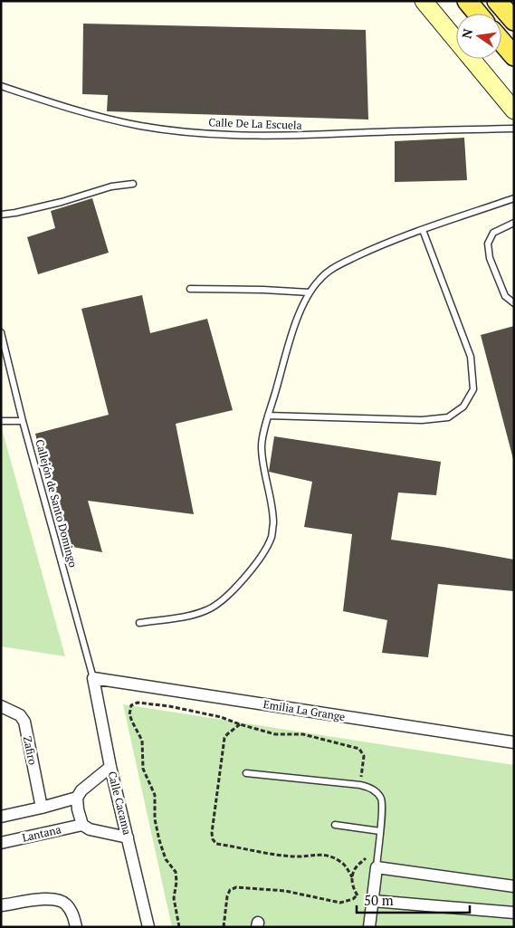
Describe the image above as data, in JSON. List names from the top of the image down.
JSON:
{
  "streets": {
    "street": [
      "Emilia La Grange",
      "Zafiro",
      "Calle Cacama",
      "Lantana"
    ],
    "lane": ["Calle De La Escuela", "Callejón de Santo Domingo"]
  },
  "crossings": [
    ["Callejón de Santo Domingo", "Emilia La Grange"],
    ["Callejón de Santo Domingo", "Calle Cacama"],
    ["Emilia La Grange", "Calle Cacama"]
  ],
  "scale_bar": "50 m",
  "north": "left"
}
